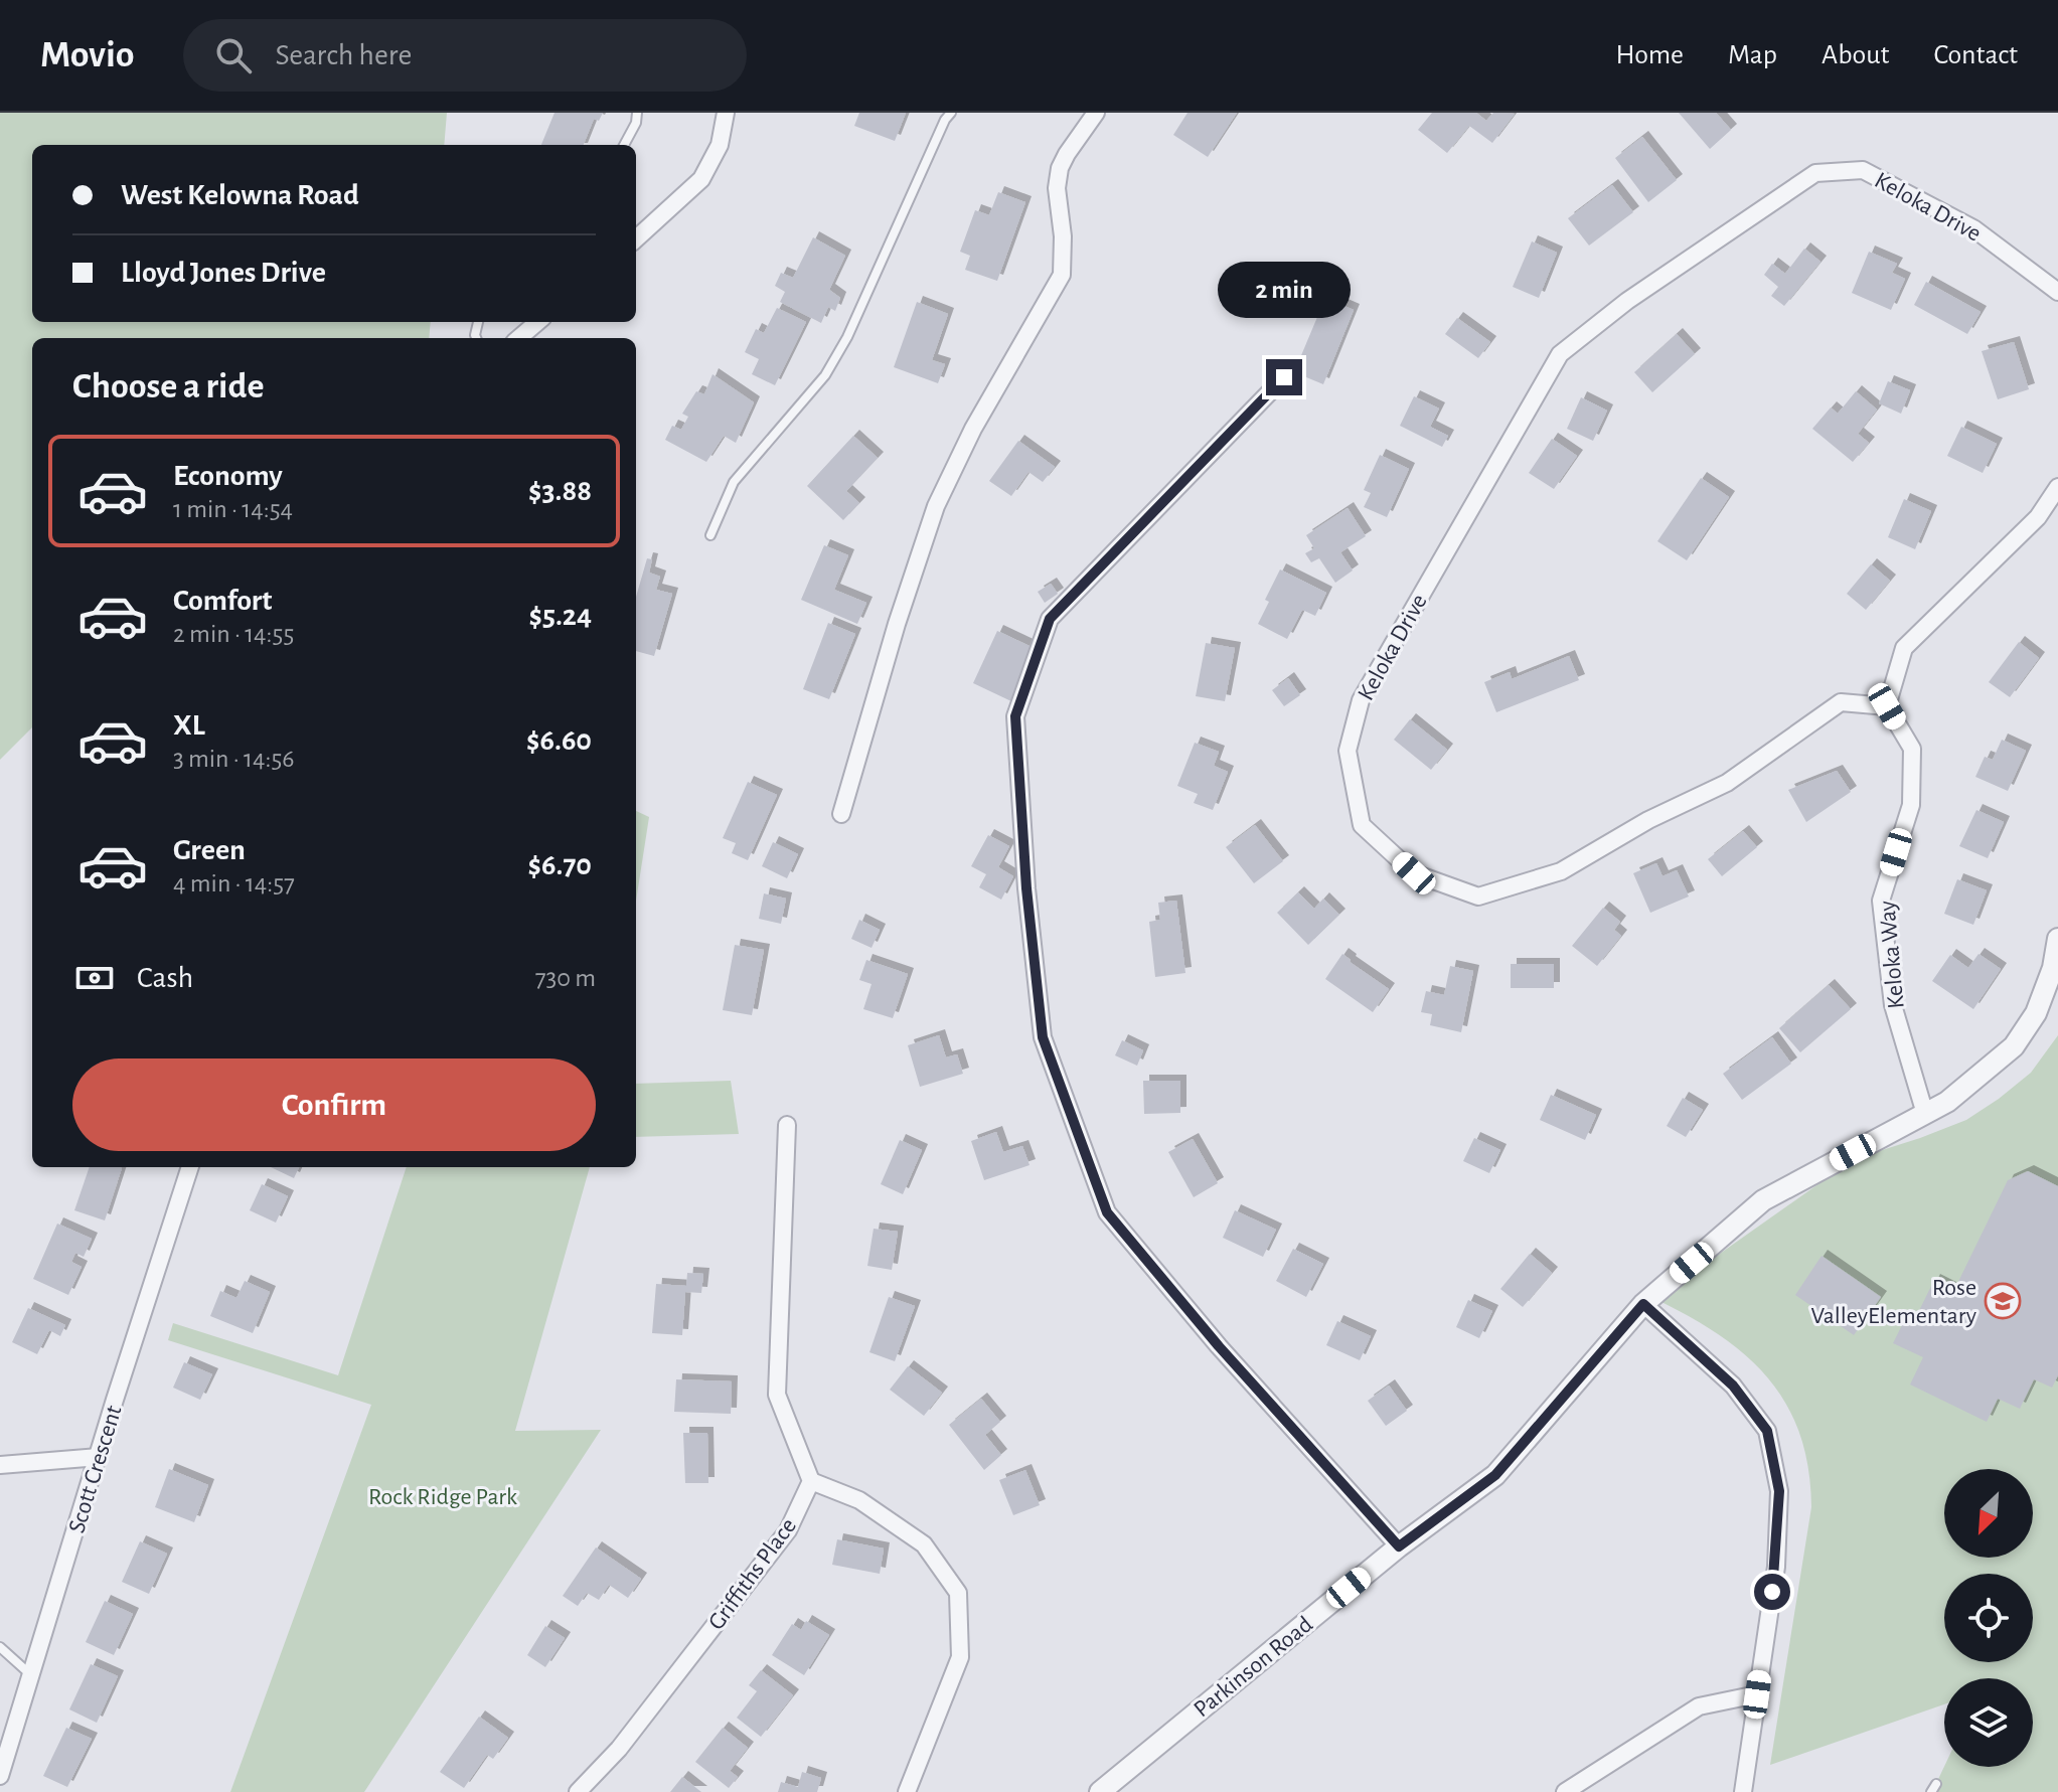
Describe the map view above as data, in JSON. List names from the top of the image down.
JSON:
{
  "streets": {
    "street": [
      "Keloka Drive",
      "Keloka Way",
      "Scott Crescent",
      "Griffiths Place",
      "Parkinson Road"
    ]
  },
  "crossings": [
    ["Keloka Drive", "Keloka Way"],
    ["Keloka Way", "Parkinson Road"]
  ],
  "parks": ["Rock Ridge Park"],
  "places": {
    "school or university": ["Rose ValleyElementary"]
  },
  "north": "bottom left",
  "page": {
    "header": "Movio",
    "search": "Search here",
    "nav": [
      "Home",
      "Map",
      "About",
      "Contact"
    ],
    "banner": ["West Kelowna Road", "Lloyd Jones Drive"],
    "bubble": "2 min",
    "heading": "Choose a ride",
    "list": [
      {
        "name": "Economy",
        "note": "1 min · 14:54",
        "value": "$3.88"
      },
      {
        "name": "Comfort",
        "note": "2 min · 14:55",
        "value": "$5.24"
      },
      {
        "name": "XL",
        "note": "3 min · 14:56",
        "value": "$6.60"
      },
      {
        "name": "Green",
        "note": "4 min · 14:57",
        "value": "$6.70"
      }
    ],
    "pay": ["Cash", "730 m"],
    "buttons": "Confirm"
  }
}
